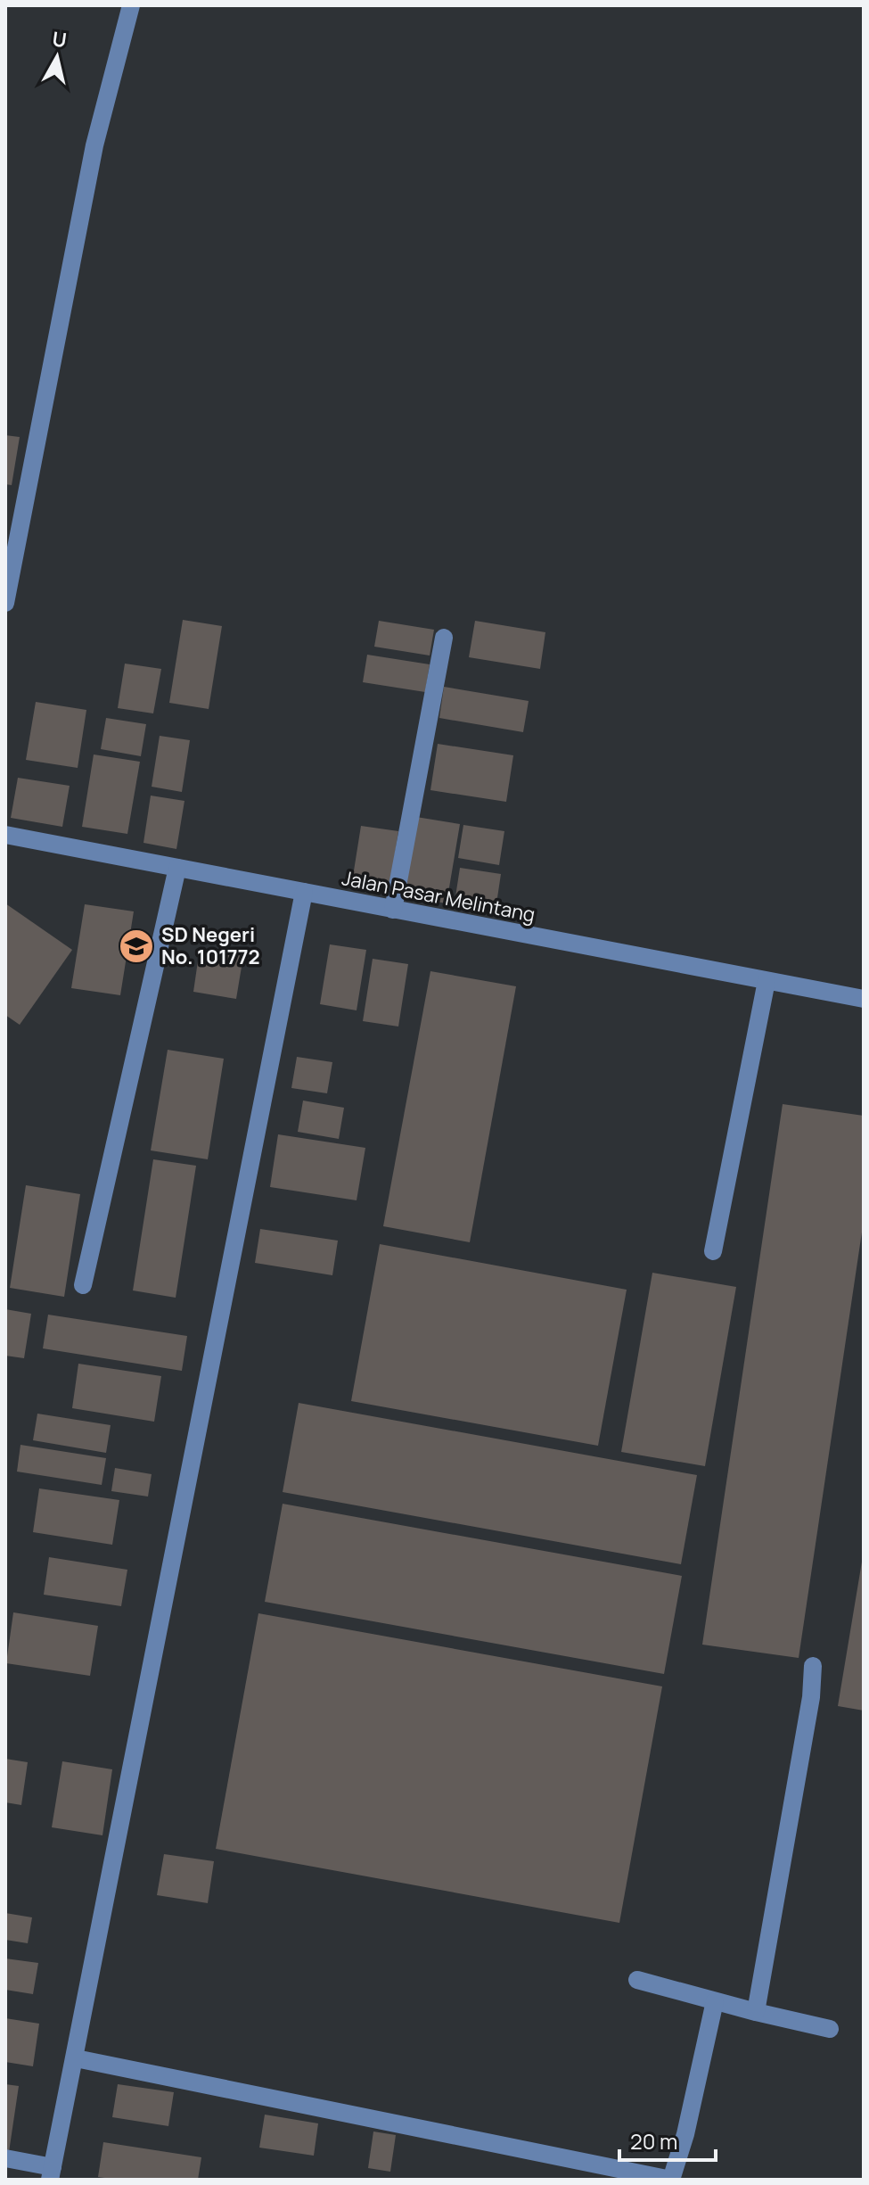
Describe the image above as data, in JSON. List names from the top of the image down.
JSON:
{
  "streets": {
    "street": ["Jalan Pasar Melintang"]
  },
  "places": {
    "school or university": ["SD Negeri No. 101772"]
  },
  "scale_bar": "20 m",
  "north": "top"
}
